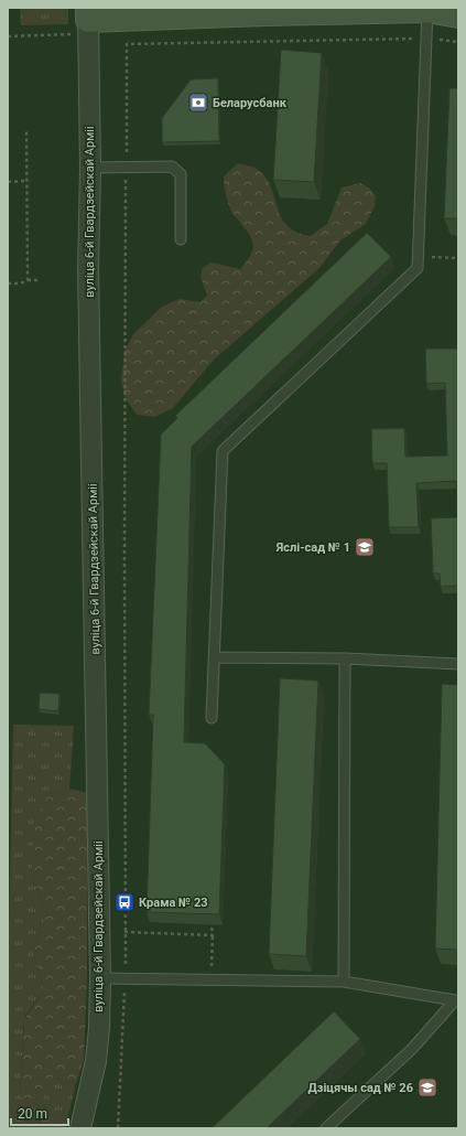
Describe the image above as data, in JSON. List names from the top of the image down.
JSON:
{
  "streets": {
    "street": ["вуліца 6-й Гвардзейскай Арміі"]
  },
  "places": {
    "bank": ["Беларусбанк"],
    "school or university": ["Яслі-сад № 1", "Дзіцячы сад № 26"],
    "bus stop": ["Крама № 23"]
  },
  "scale_bar": "20 m"
}
